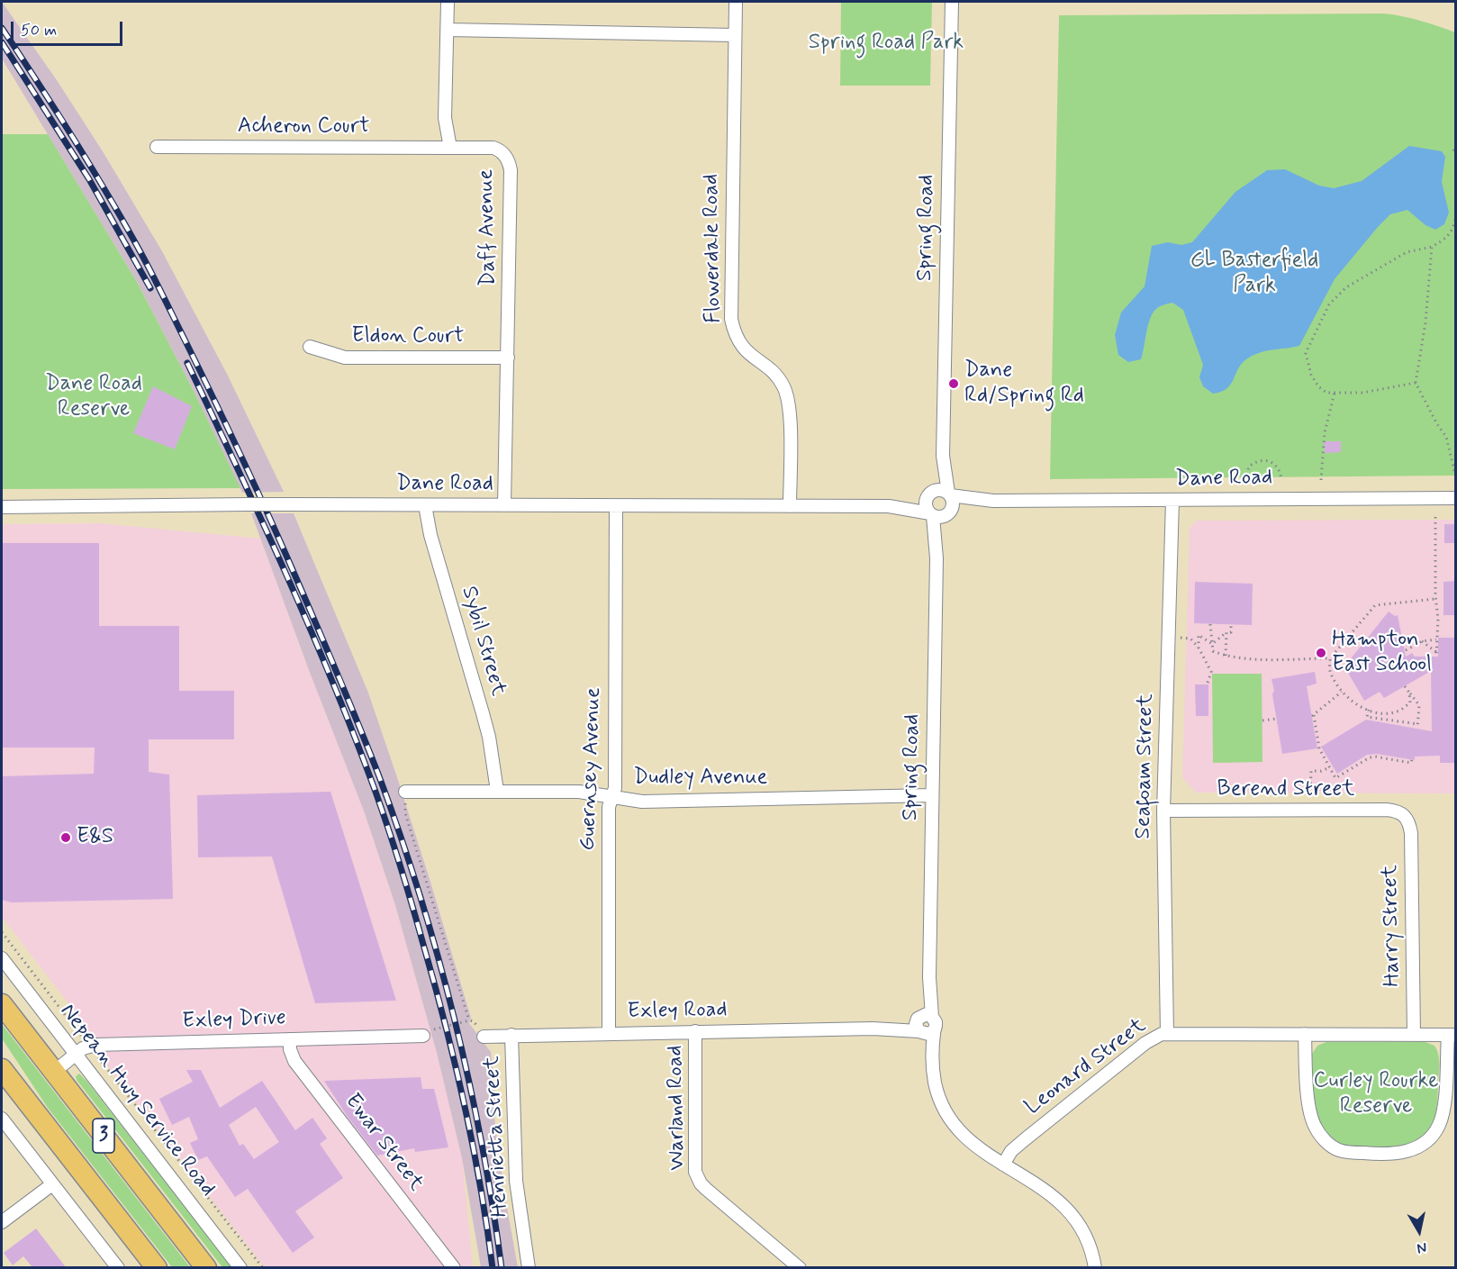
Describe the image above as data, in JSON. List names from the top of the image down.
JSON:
{
  "streets": {
    "highway": ["3"],
    "street": [
      "Acheron Court",
      "Daff Avenue",
      "Spring Road",
      "Flowerdale Road",
      "Eldon Court",
      "Dane Road",
      "Sybil Street",
      "Seafoam Street",
      "Guernsey Avenue",
      "Dudley Avenue",
      "Berend Street",
      "Harry Street",
      "Exley Road",
      "Exley Drive",
      "Leonard Street",
      "Nepean Hwy Service Road",
      "Warland Road",
      "Henrietta Street",
      "Ewar Street"
    ]
  },
  "crossings": [
    ["Acheron Court", "Daff Avenue"],
    ["Daff Avenue", "Eldon Court"],
    ["Daff Avenue", "Dane Road"],
    ["Spring Road", "Dane Road"],
    ["Spring Road", "Dudley Avenue"],
    ["Spring Road", "Exley Road"],
    ["Flowerdale Road", "Dane Road"],
    ["Dane Road", "Sybil Street"],
    ["Dane Road", "Seafoam Street"],
    ["Dane Road", "Guernsey Avenue"],
    ["Sybil Street", "Dudley Avenue"],
    ["Seafoam Street", "Berend Street"],
    ["Seafoam Street", "Leonard Street"],
    ["Guernsey Avenue", "Dudley Avenue"],
    ["Guernsey Avenue", "Exley Road"],
    ["Berend Street", "Harry Street"],
    ["Harry Street", "Leonard Street"],
    ["Exley Road", "Warland Road"],
    ["Exley Road", "Henrietta Street"],
    ["Exley Drive", "Nepean Hwy Service Road"],
    ["Exley Drive", "3"],
    ["Exley Drive", "Ewar Street"]
  ],
  "parks": [
    "Spring Road Park",
    "GL Basterfield Park",
    "Dane Road Reserve",
    "Curley Rourke Reserve"
  ],
  "places": ["Dane Rd/Spring Rd", "Hampton East School", "E&S"],
  "scale_bar": "50 m",
  "north": "bottom"
}
